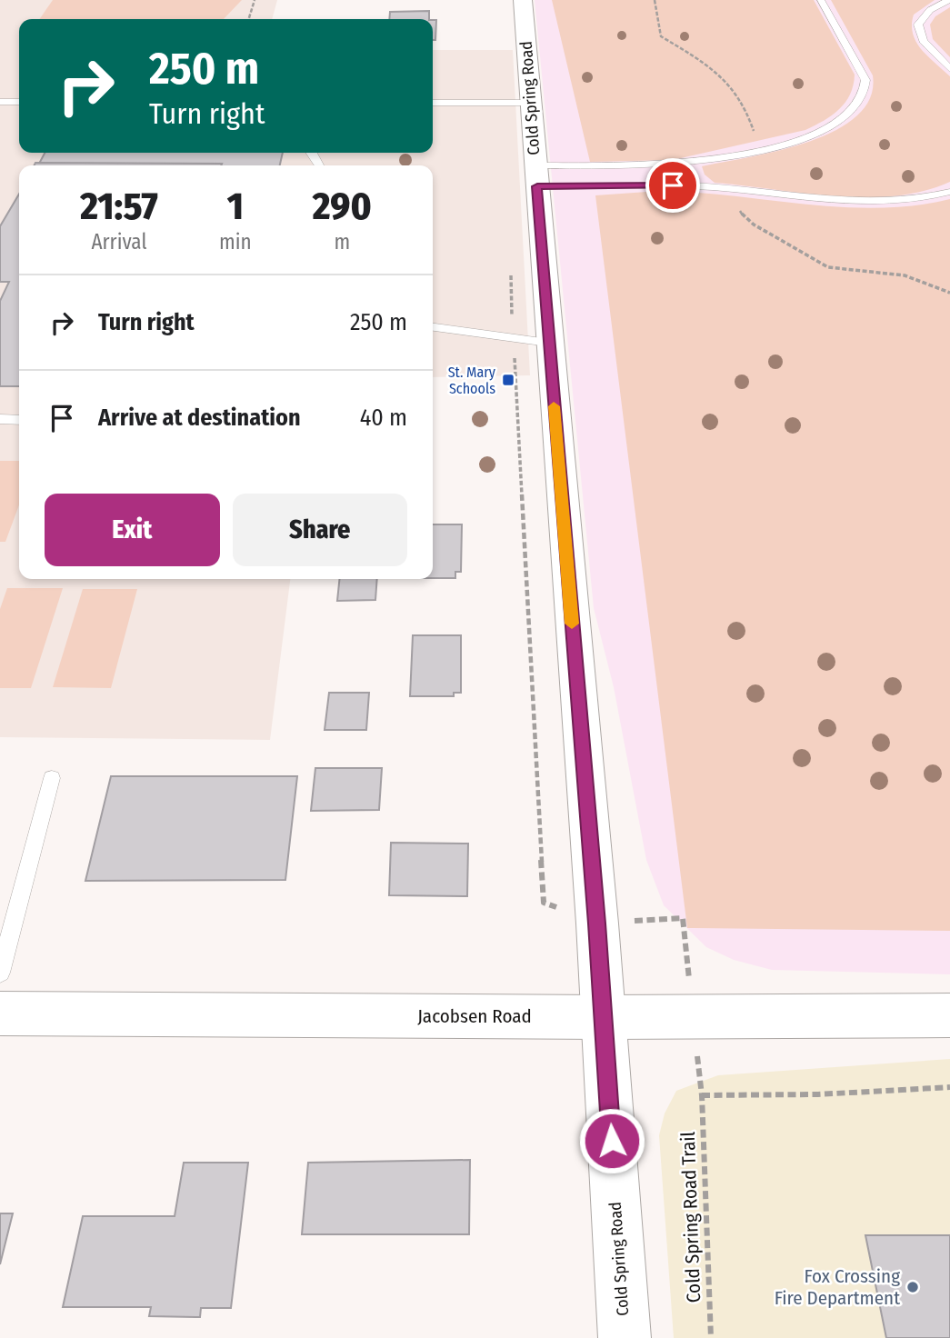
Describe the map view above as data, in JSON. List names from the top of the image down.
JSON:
{
  "streets": {
    "street": ["Cold Spring Road", "Jacobsen Road"],
    "path": ["Cold Spring Road Trail"]
  },
  "crossings": [
    ["Cold Spring Road", "Jacobsen Road"]
  ],
  "places": {
    "transit": ["St. Mary Schools"],
    "other": ["Fox Crossing Fire Department"]
  },
  "page": {
    "turn": ["250 m", "Turn right"],
    "eta": [
      "21:57",
      "Arrival",
      "1",
      "min",
      "290",
      "m"
    ],
    "list": [
      {
        "name": "Turn right",
        "value": "250 m"
      },
      {
        "name": "Arrive at destination",
        "value": "40 m"
      }
    ],
    "buttons": ["Exit", "Share"]
  }
}
